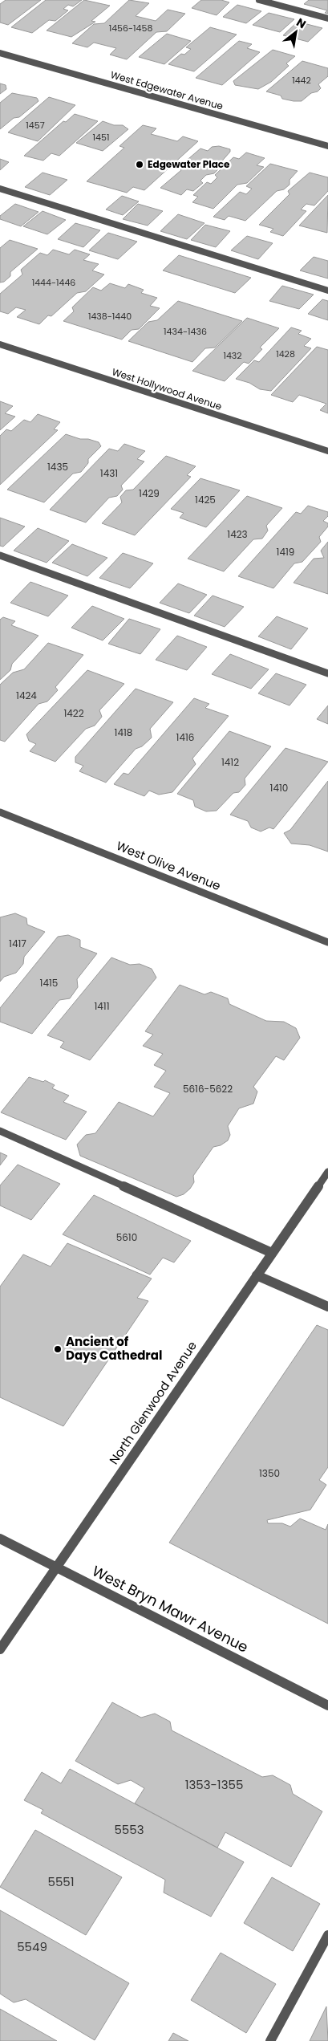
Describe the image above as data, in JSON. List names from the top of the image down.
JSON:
{
  "streets": {
    "street": [
      "West Edgewater Avenue",
      "West Hollywood Avenue",
      "West Olive Avenue",
      "North Glenwood Avenue",
      "West Bryn Mawr Avenue"
    ]
  },
  "crossings": [
    ["North Glenwood Avenue", "West Bryn Mawr Avenue"]
  ],
  "places": ["Edgewater Place", "Ancient of Days Cathedral"],
  "house_numbers": [
    "1456-1458",
    "1442",
    "1457",
    "1451",
    "1444-1446",
    "1438-1440",
    "1434-1436",
    "1428",
    "1432",
    "1435",
    "1431",
    "1429",
    "1425",
    "1423",
    "1419",
    "1424",
    "1422",
    "1418",
    "1416",
    "1412",
    "1410",
    "1417",
    "1415",
    "1411",
    "5616-5622",
    "5610",
    "1350",
    "1353-1355",
    "5553",
    "5551",
    "5549"
  ],
  "north": "top right"
}
